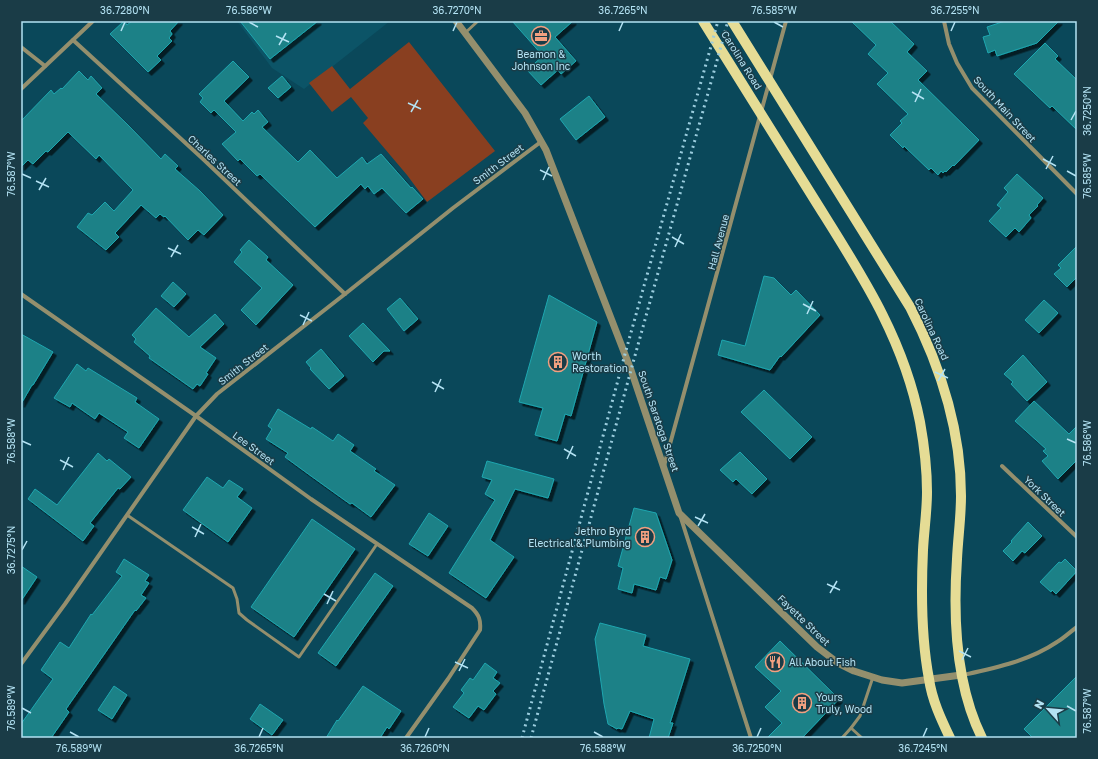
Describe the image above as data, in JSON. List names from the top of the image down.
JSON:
{
  "streets": {
    "main road": ["Carolina Road"],
    "street": [
      "South Main Street",
      "Charles Street",
      "Smith Street",
      "Hall Avenue",
      "South Saratoga Street",
      "Lee Street",
      "York Street",
      "Fayette Street"
    ]
  },
  "crossings": [
    ["Carolina Road", "Fayette Street"],
    ["Charles Street", "Smith Street"],
    ["Smith Street", "South Saratoga Street"],
    ["Smith Street", "Lee Street"],
    ["Hall Avenue", "South Saratoga Street"],
    ["South Saratoga Street", "Fayette Street"]
  ],
  "places": {
    "office": ["Beamon & Johnson Inc"],
    "building": ["Worth Restoration", "Jethro Byrd Electrical & Plumbing", "Yours Truly, Wood"],
    "restaurant": ["All About Fish"]
  },
  "north": "top left",
  "coordinates": [
    "36.7280°N",
    "76.586°W",
    "36.7270°N",
    "36.7265°N",
    "76.585°W",
    "36.7255°N",
    "36.7250°N",
    "76.587°W",
    "76.588°W",
    "36.7275°N",
    "76.589°W",
    "36.7260°N",
    "36.7245°N"
  ]
}
